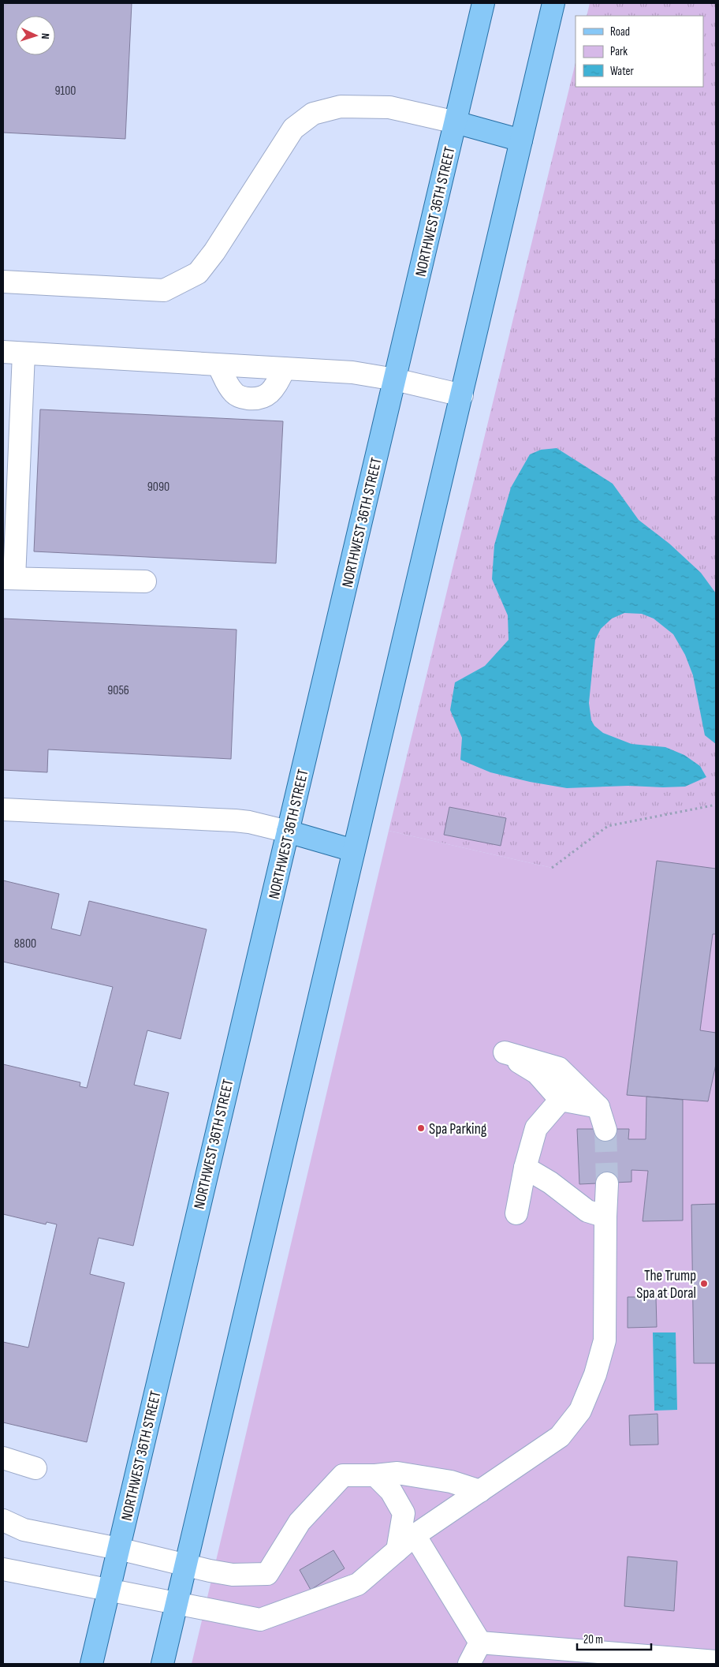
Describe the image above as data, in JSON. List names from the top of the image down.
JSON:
{
  "streets": {
    "main road": ["NORTHWEST 36TH STREET"]
  },
  "places": ["Spa Parking", "The Trump Spa at Doral"],
  "house_numbers": [
    "9100",
    "9090",
    "9056",
    "8800"
  ],
  "legend": ["Road", "Park", "Water"],
  "scale_bar": "20 m",
  "north": "right"
}
